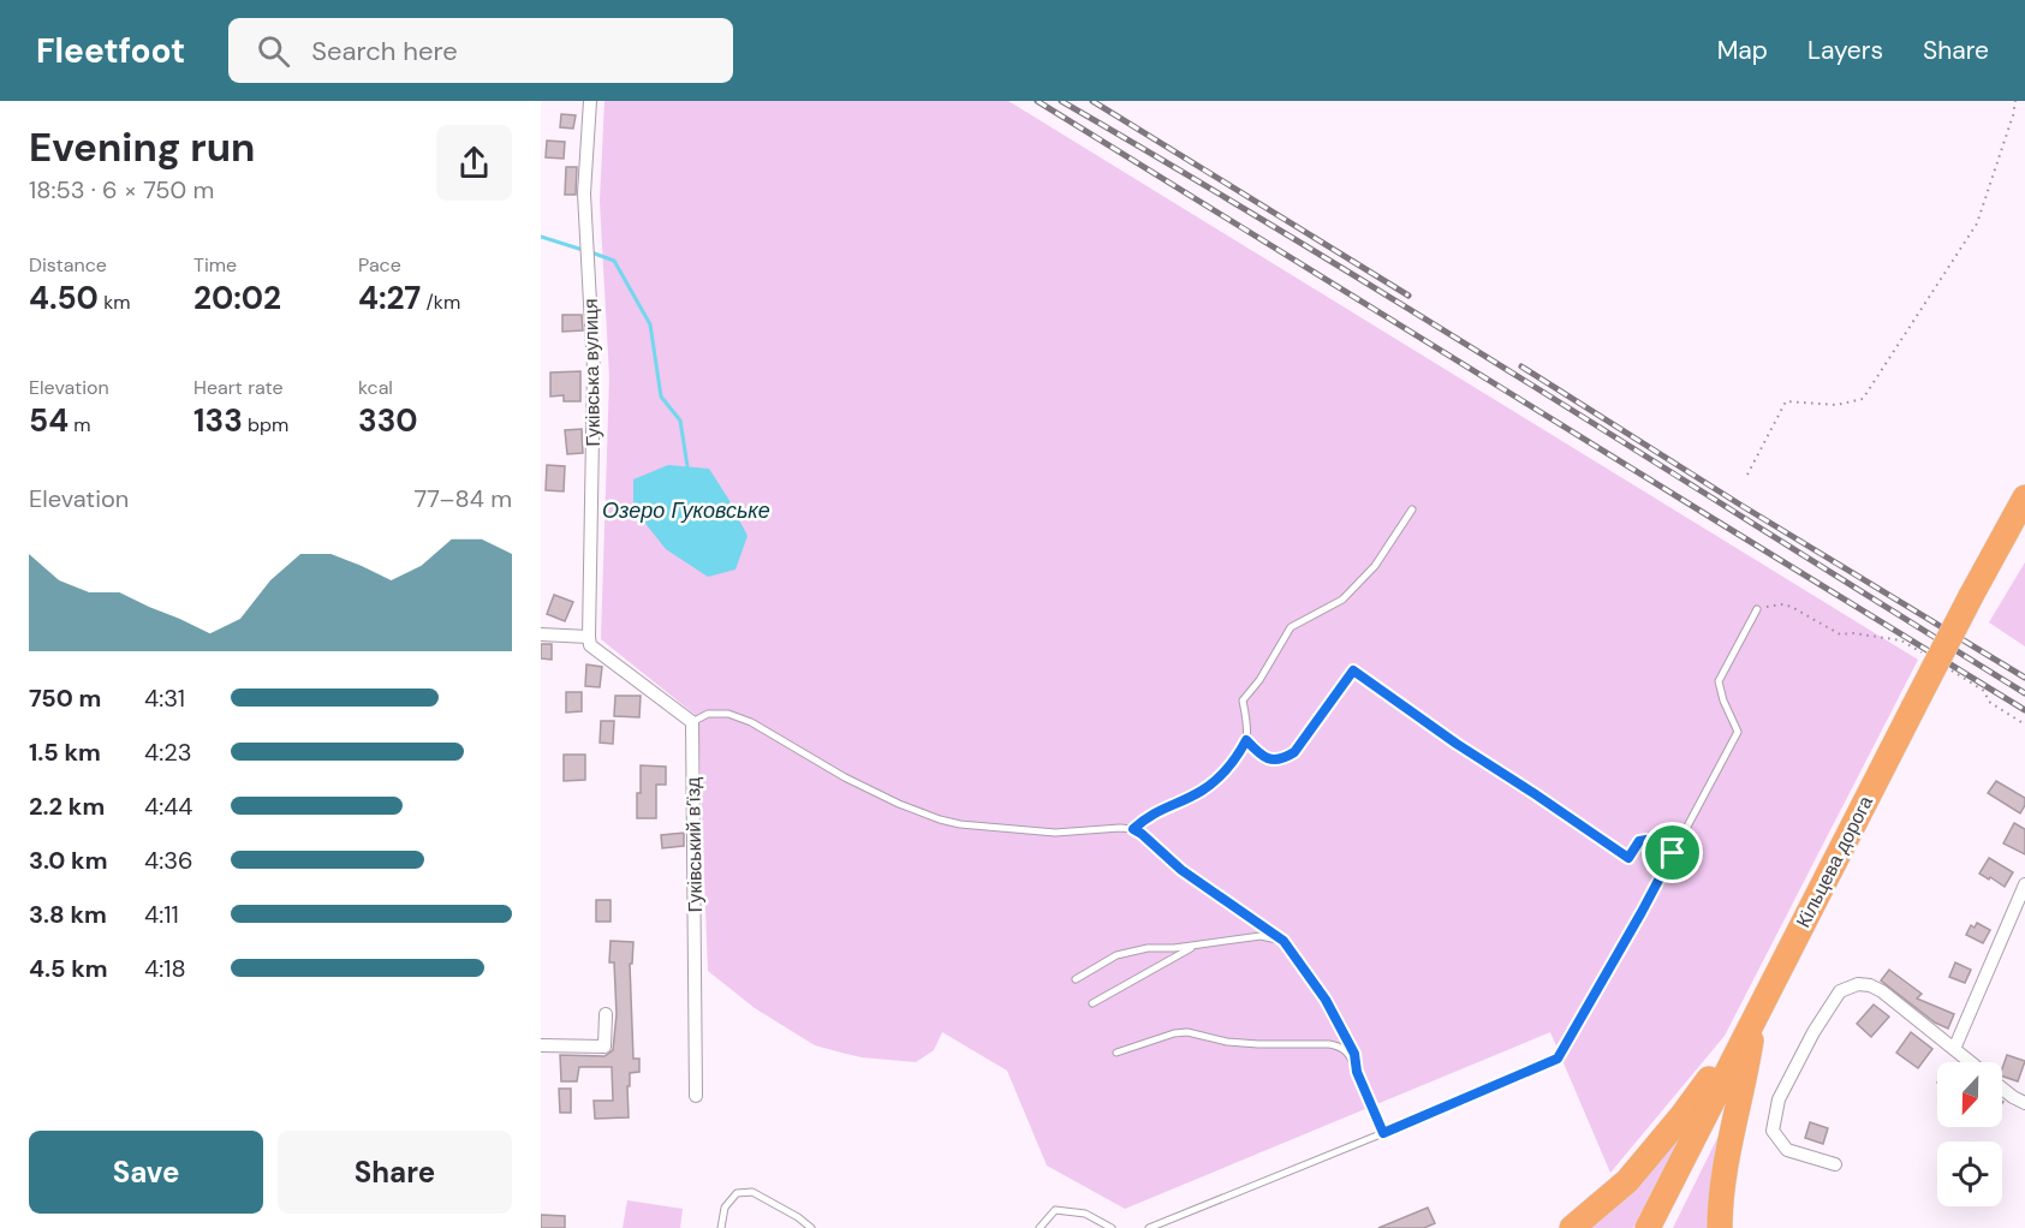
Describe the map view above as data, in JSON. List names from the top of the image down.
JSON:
{
  "streets": {
    "highway": ["Кільцева дорога"],
    "street": ["Гуківська вулиця", "Гуківський в’їзд"]
  },
  "water": ["Озеро Гуковське"],
  "north": "bottom",
  "page": {
    "header": "Fleetfoot",
    "search": "Search here",
    "nav": ["Map", "Layers", "Share"],
    "heading": ["Evening run", "18:53 · 6 × 750 m"],
    "stats": [
      ["Distance", "4.50 km"],
      ["Time", "20:02"],
      ["Pace", "4:27 /km"],
      ["Elevation", "54 m"],
      ["Heart rate", "133 bpm"],
      ["kcal", "330"]
    ],
    "chart": ["Elevation", "77–84 m"],
    "list": [
      {
        "name": "750 m",
        "note": "4:31"
      },
      {
        "name": "1.5 km",
        "note": "4:23"
      },
      {
        "name": "2.2 km",
        "note": "4:44"
      },
      {
        "name": "3.0 km",
        "note": "4:36"
      },
      {
        "name": "3.8 km",
        "note": "4:11"
      },
      {
        "name": "4.5 km",
        "note": "4:18"
      }
    ],
    "buttons": ["Save", "Share"]
  }
}
